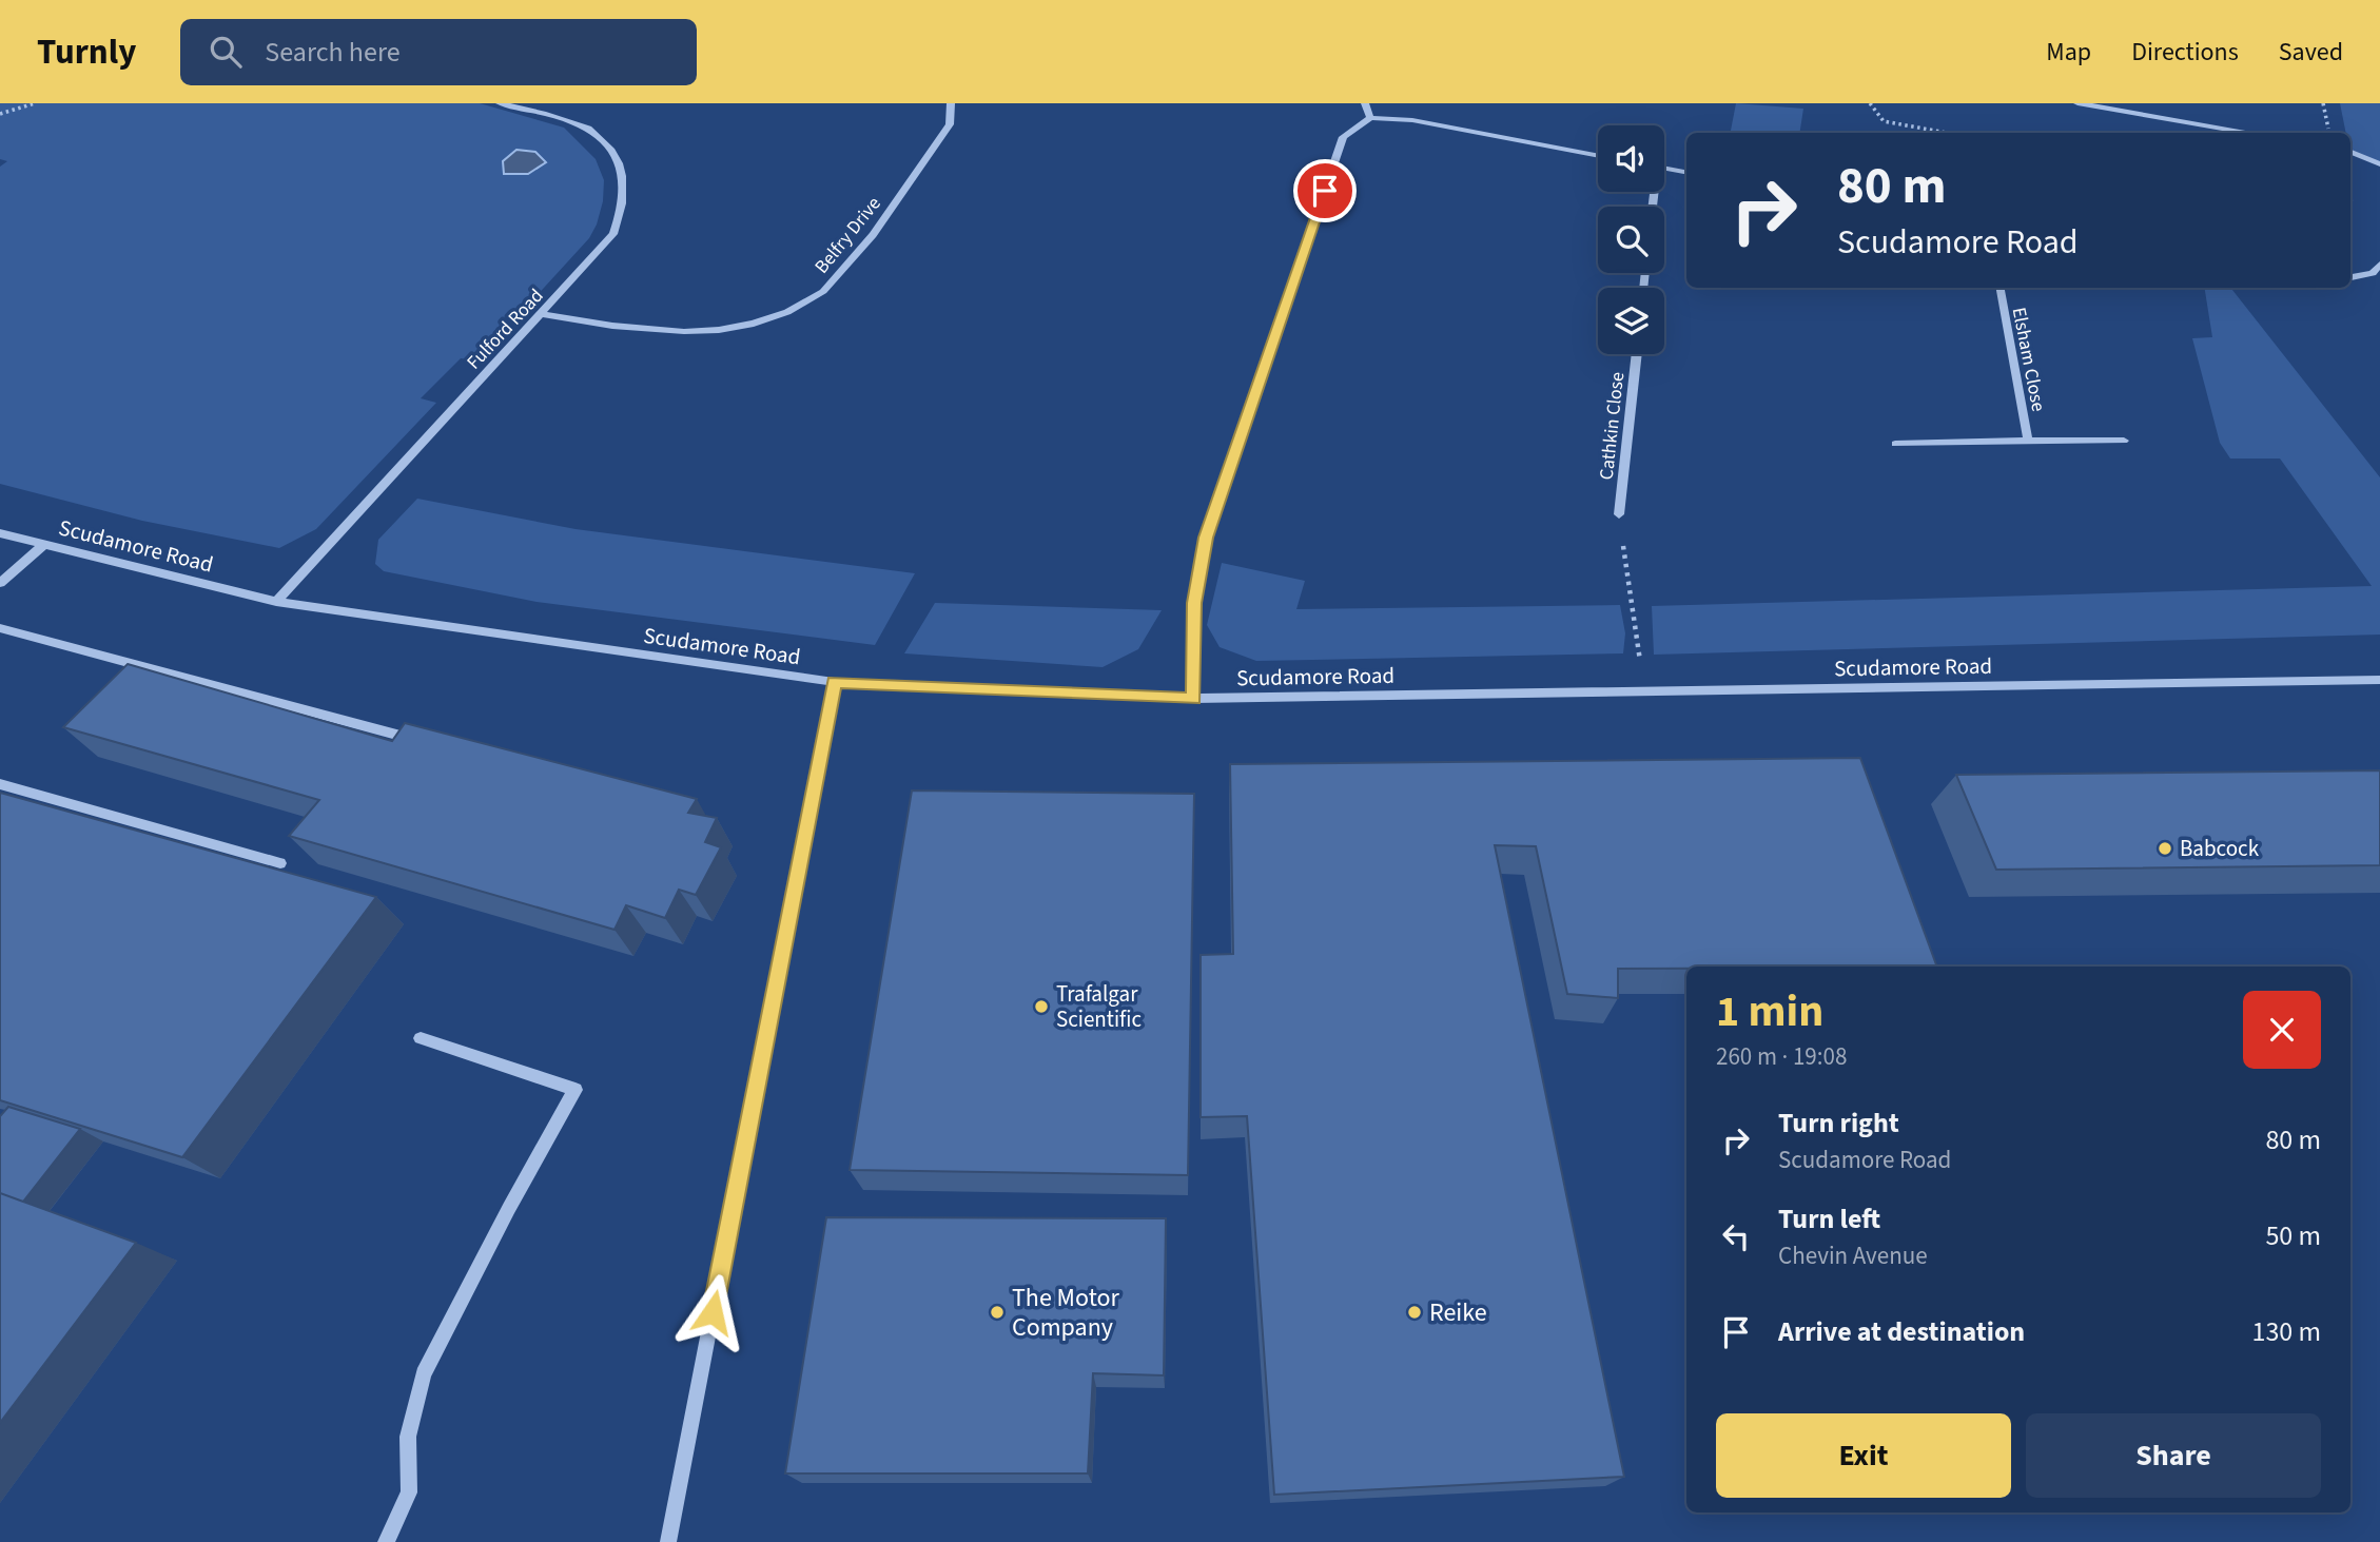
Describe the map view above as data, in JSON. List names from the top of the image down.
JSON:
{
  "streets": {
    "street": [
      "Belfry Drive",
      "Fulford Road",
      "Elsham Close",
      "Cathkin Close",
      "Scudamore Road"
    ]
  },
  "crossings": [
    ["Belfry Drive", "Fulford Road"],
    ["Fulford Road", "Scudamore Road"]
  ],
  "places": [
    "Babcock",
    "Trafalgar Scientific",
    "The Motor Company",
    "Reike"
  ],
  "page": {
    "header": "Turnly",
    "search": "Search here",
    "nav": ["Map", "Directions", "Saved"],
    "turn": ["80 m", "Scudamore Road"],
    "heading": ["1 min", "260 m · 19:08"],
    "list": [
      {
        "name": "Turn right",
        "note": "Scudamore Road",
        "value": "80 m"
      },
      {
        "name": "Turn left",
        "note": "Chevin Avenue",
        "value": "50 m"
      },
      {
        "name": "Arrive at destination",
        "value": "130 m"
      }
    ],
    "buttons": ["Exit", "Share"]
  }
}
